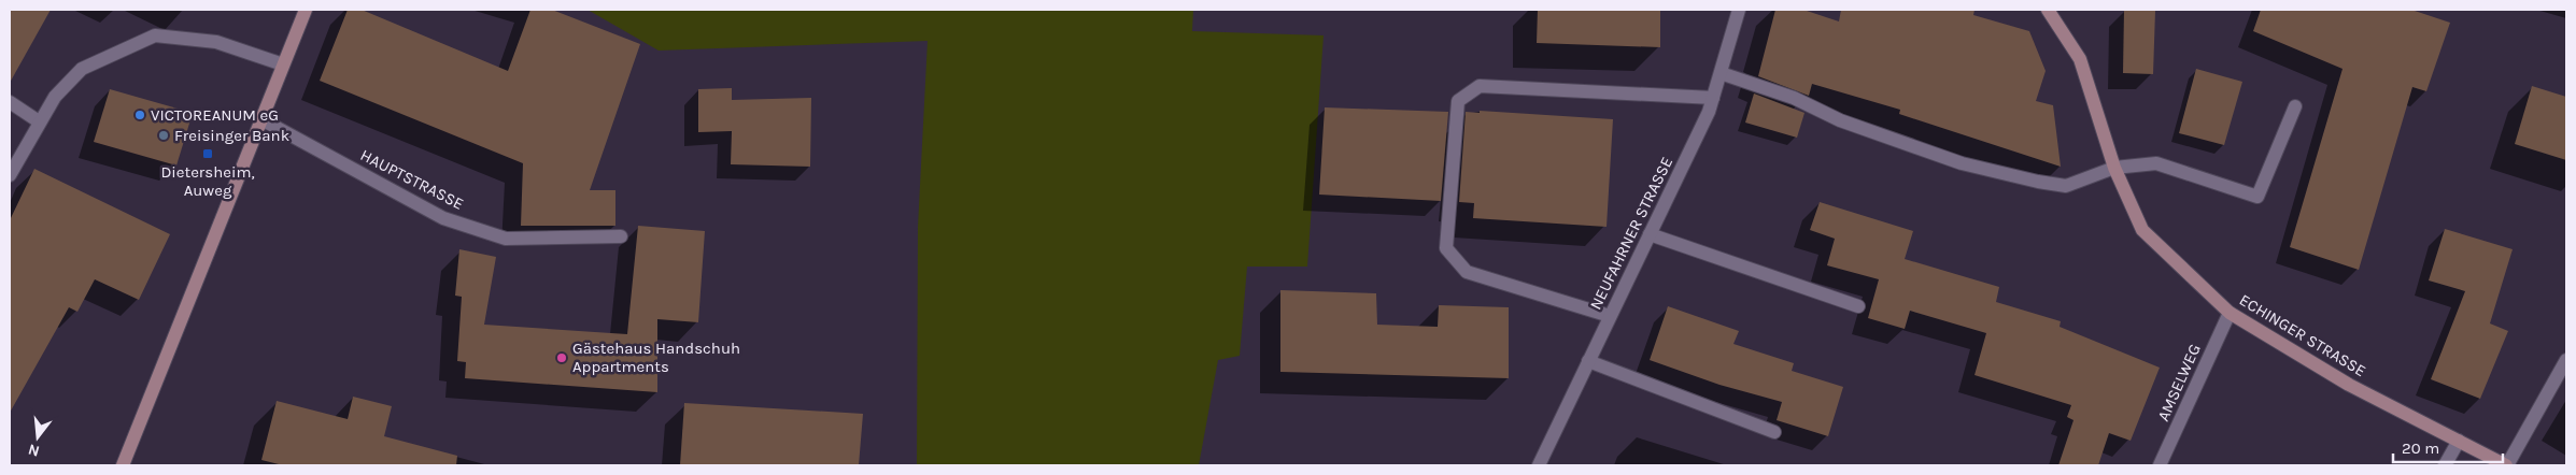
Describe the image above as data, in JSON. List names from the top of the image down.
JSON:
{
  "streets": {
    "street": [
      "HAUPTSTRASSE",
      "NEUFAHRNER STRASSE",
      "ECHINGER STRASSE",
      "AMSELWEG"
    ]
  },
  "crossings": [
    ["ECHINGER STRASSE", "AMSELWEG"]
  ],
  "places": {
    "other": ["VICTOREANUM eG", "Freisinger Bank", "Gästehaus Handschuh Appartments"],
    "transit": ["Dietersheim, Auweg"]
  },
  "scale_bar": "20 m",
  "north": "bottom"
}
